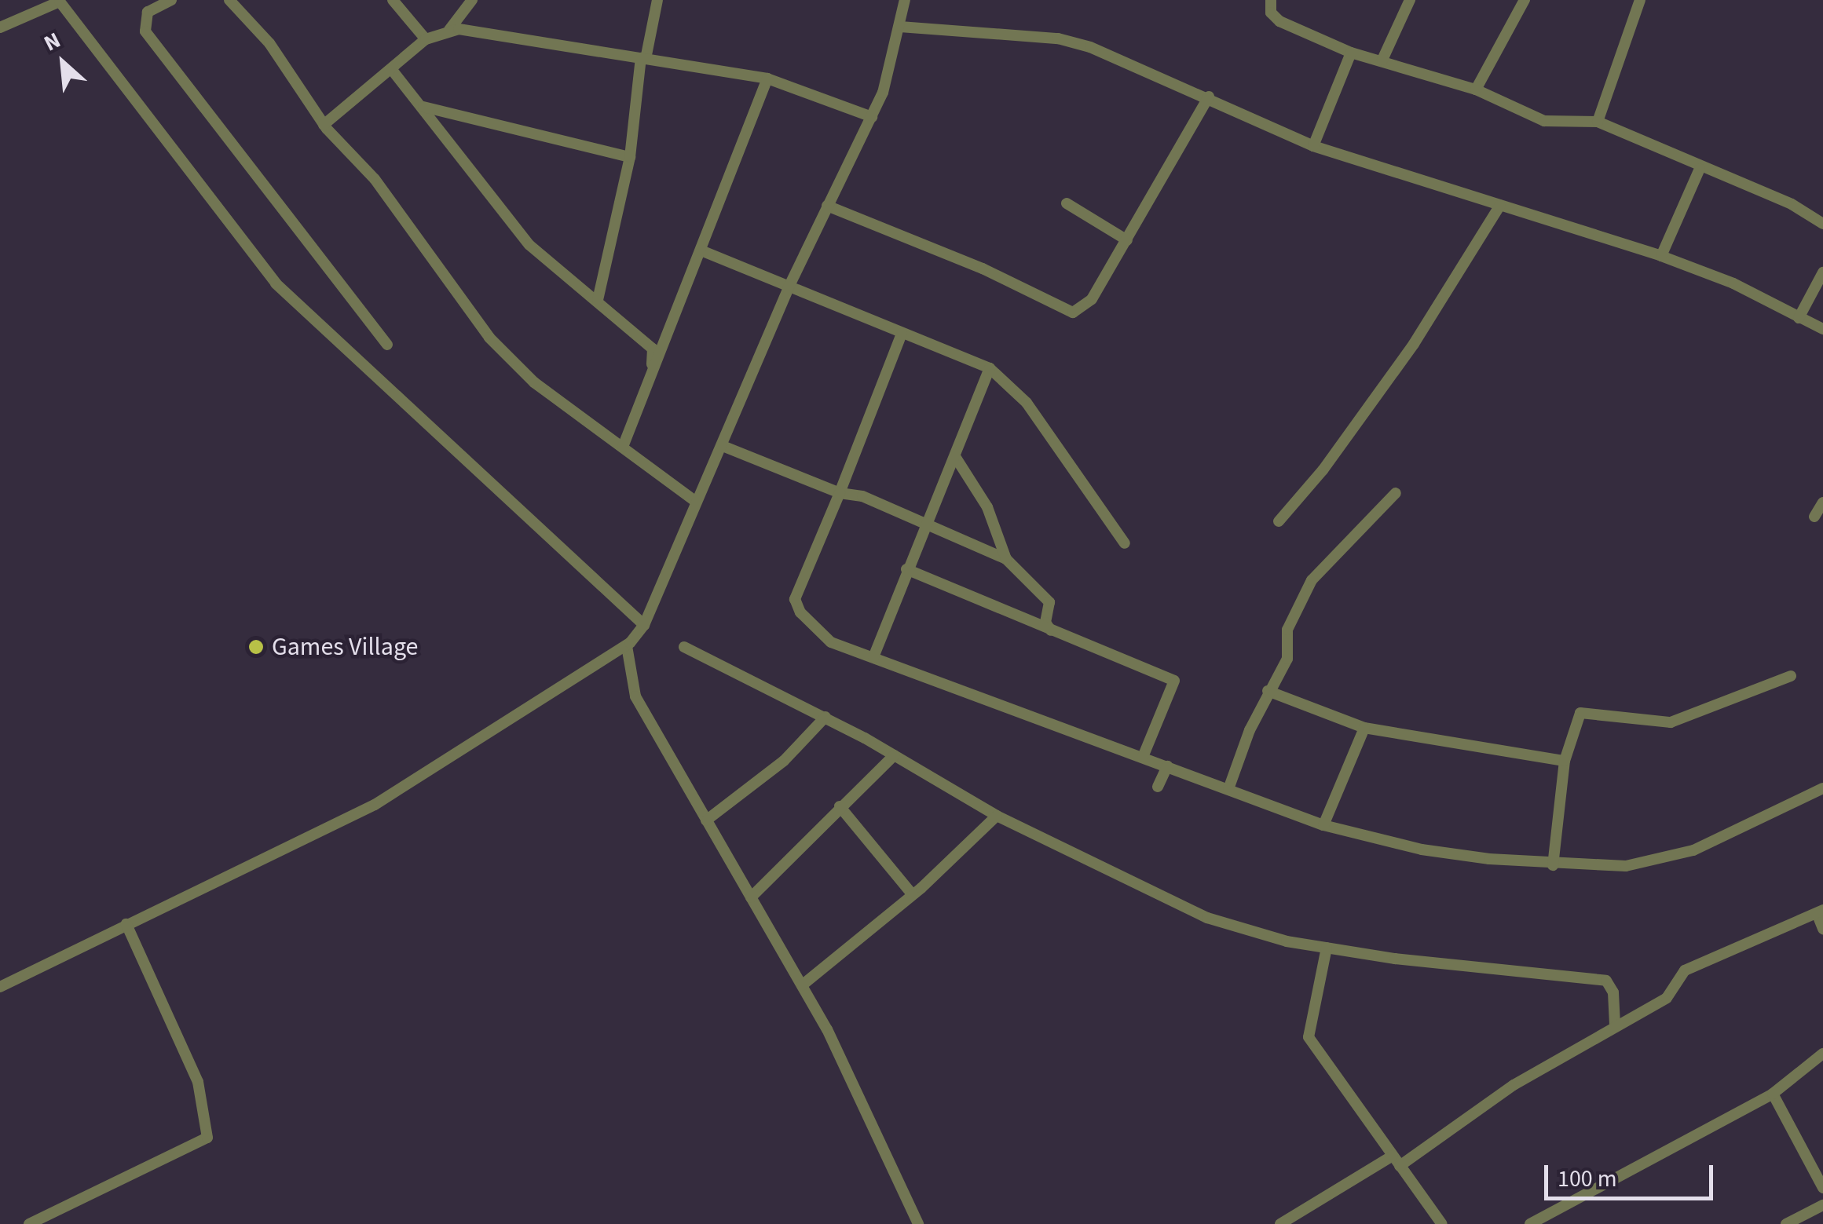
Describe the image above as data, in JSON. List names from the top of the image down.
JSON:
{
  "places": ["Games Village"],
  "scale_bar": "100 m",
  "north": "top left"
}
